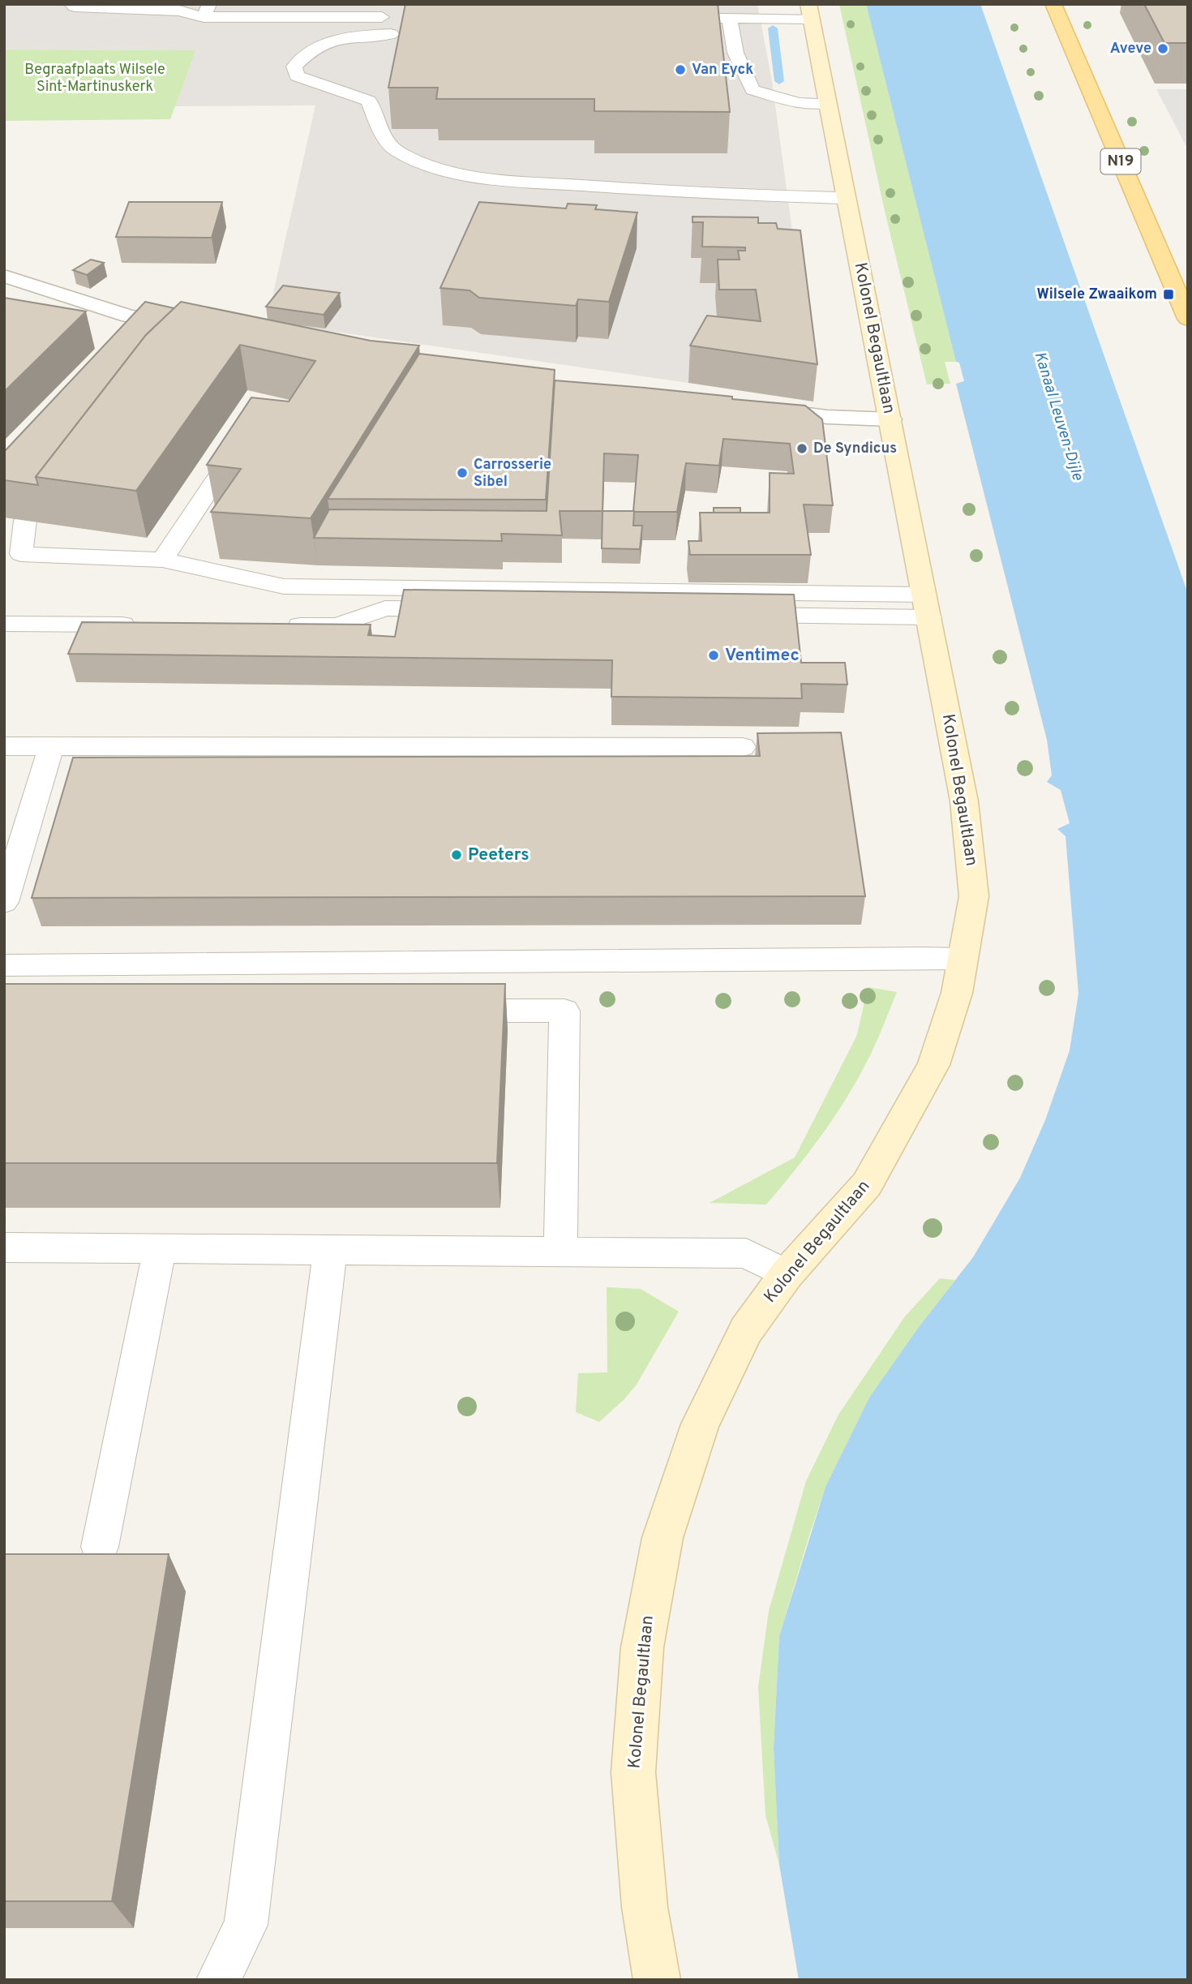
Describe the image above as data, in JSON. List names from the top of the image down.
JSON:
{
  "streets": {
    "main road": ["N19"],
    "street": ["Kolonel Begaultlaan"]
  },
  "water": ["Kanaal Leuven-Dijle"],
  "parks": ["Begraafplaats Wilsele Sint-Martinuskerk"],
  "places": {
    "other": [
      "Aveve",
      "Van Eyck",
      "De Syndicus",
      "Carrosserie Sibel",
      "Ventimec",
      "Peeters"
    ],
    "transit": ["Wilsele Zwaaikom"]
  }
}
